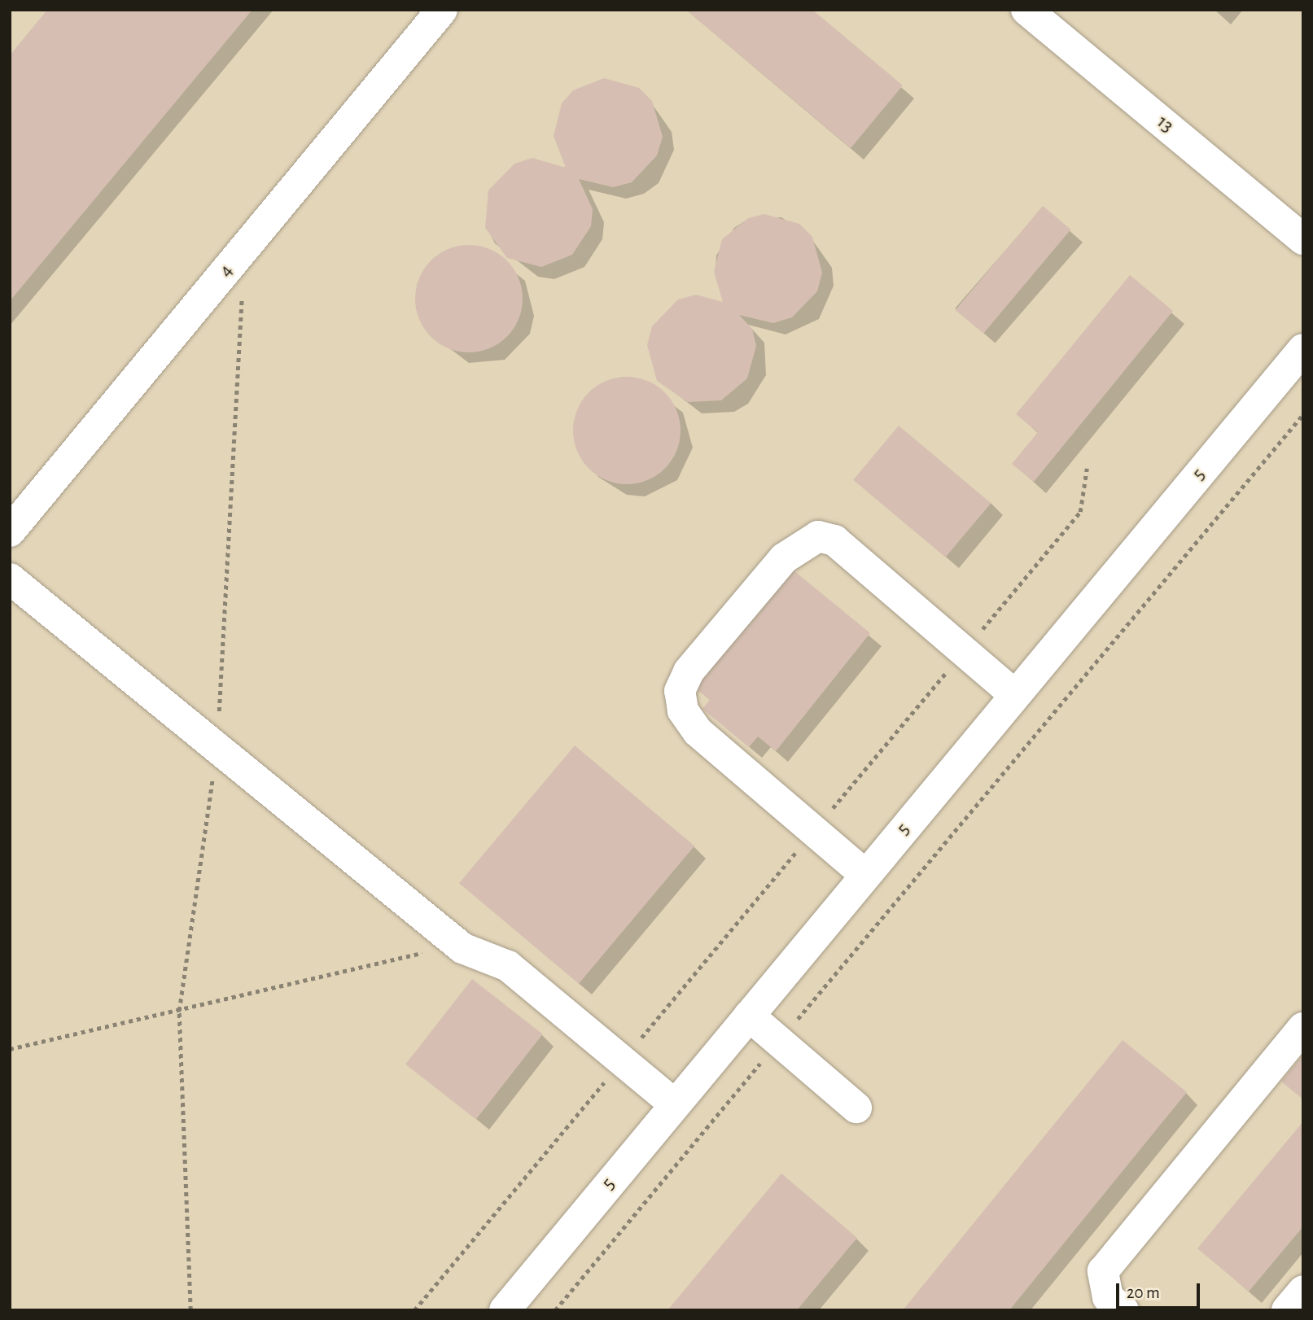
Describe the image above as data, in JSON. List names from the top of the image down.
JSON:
{
  "streets": {
    "street": ["13", "4", "5"]
  },
  "scale_bar": "20 m"
}
